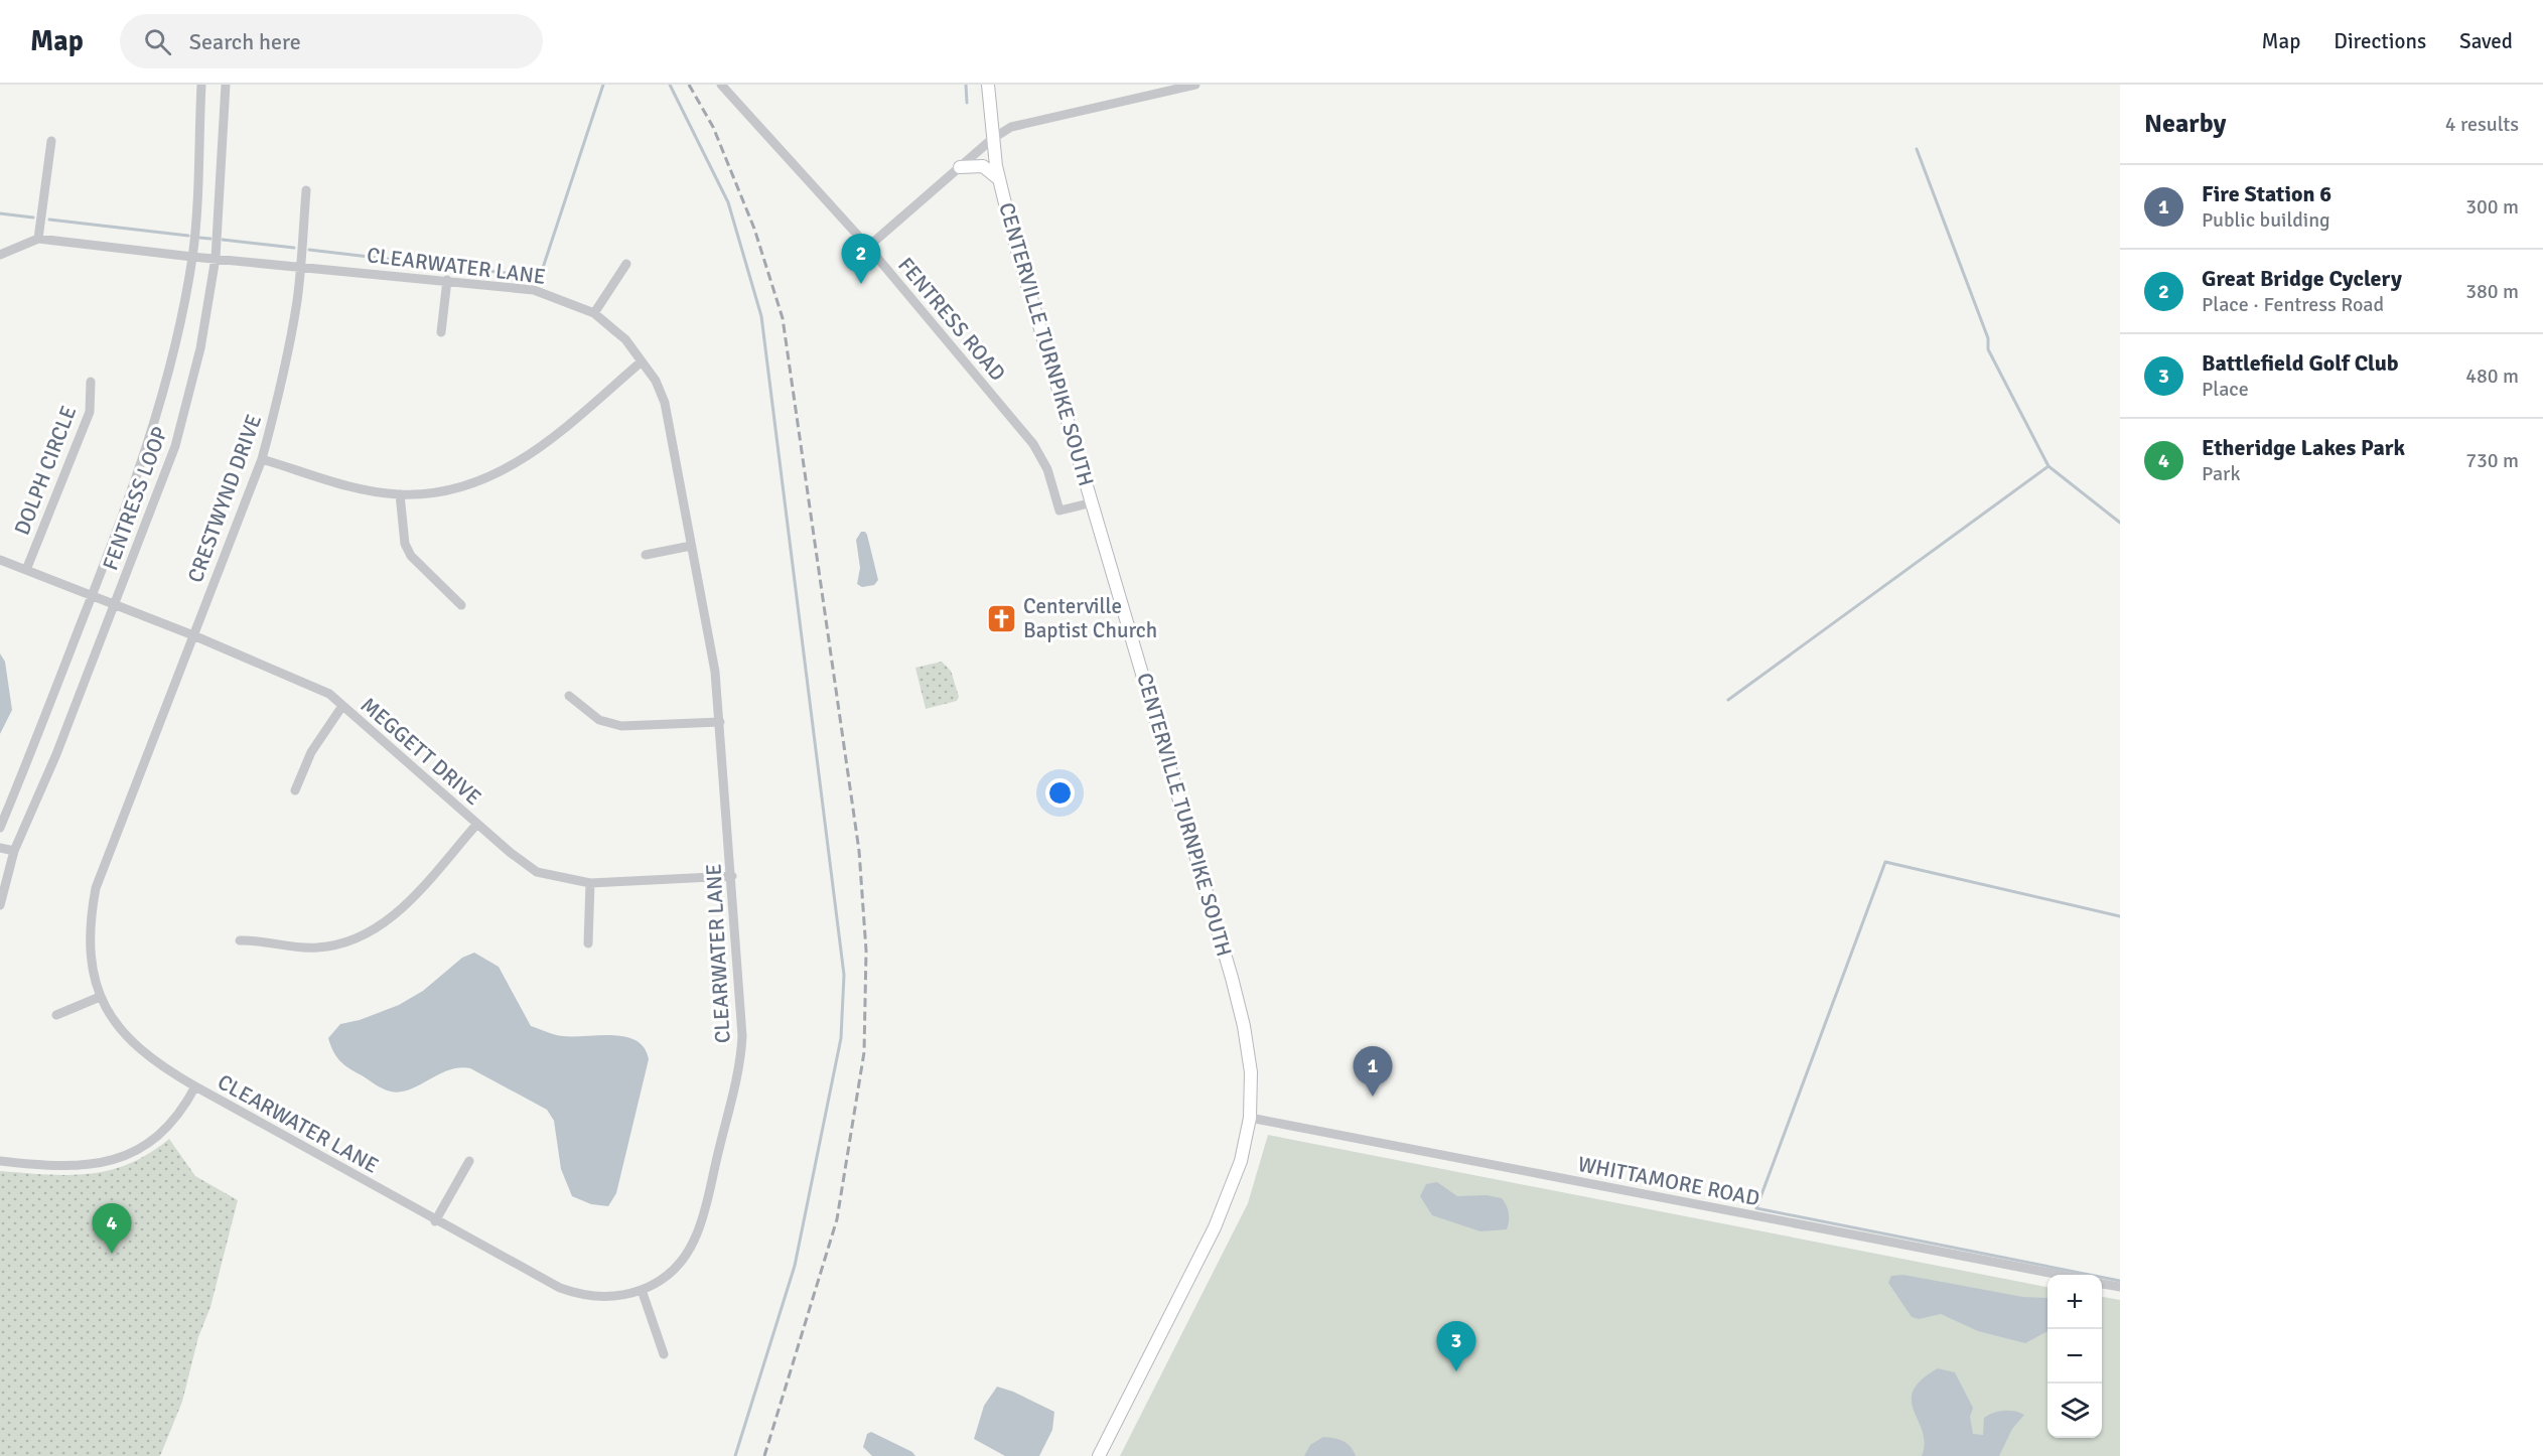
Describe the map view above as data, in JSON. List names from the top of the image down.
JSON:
{
  "streets": {
    "main road": ["CENTERVILLE TURNPIKE SOUTH"],
    "street": [
      "CLEARWATER LANE",
      "FENTRESS ROAD",
      "DOLPH CIRCLE",
      "FENTRESS LOOP",
      "CRESTWYND DRIVE",
      "MEGGETT DRIVE",
      "WHITTAMORE ROAD"
    ]
  },
  "crossings": [
    ["CLEARWATER LANE", "FENTRESS LOOP"],
    ["CLEARWATER LANE", "CRESTWYND DRIVE"],
    ["CLEARWATER LANE", "MEGGETT DRIVE"],
    ["FENTRESS ROAD", "CENTERVILLE TURNPIKE SOUTH"],
    ["CENTERVILLE TURNPIKE SOUTH", "WHITTAMORE ROAD"],
    ["DOLPH CIRCLE", "MEGGETT DRIVE"],
    ["FENTRESS LOOP", "MEGGETT DRIVE"],
    ["CRESTWYND DRIVE", "MEGGETT DRIVE"]
  ],
  "places": {
    "church": ["Centerville Baptist Church"]
  },
  "page": {
    "header": "Map",
    "search": "Search here",
    "nav": ["Map", "Directions", "Saved"],
    "heading": ["Nearby", "4 results"],
    "list": [
      {
        "mark": "1",
        "name": "Fire Station 6",
        "note": "Public building",
        "value": "300 m"
      },
      {
        "mark": "2",
        "name": "Great Bridge Cyclery",
        "note": "Place · Fentress Road",
        "value": "380 m"
      },
      {
        "mark": "3",
        "name": "Battlefield Golf Club",
        "note": "Place",
        "value": "480 m"
      },
      {
        "mark": "4",
        "name": "Etheridge Lakes Park",
        "note": "Park",
        "value": "730 m"
      }
    ],
    "pins": [
      "2",
      "1",
      "4",
      "3"
    ],
    "map_buttons": ["+", "−"]
  }
}
